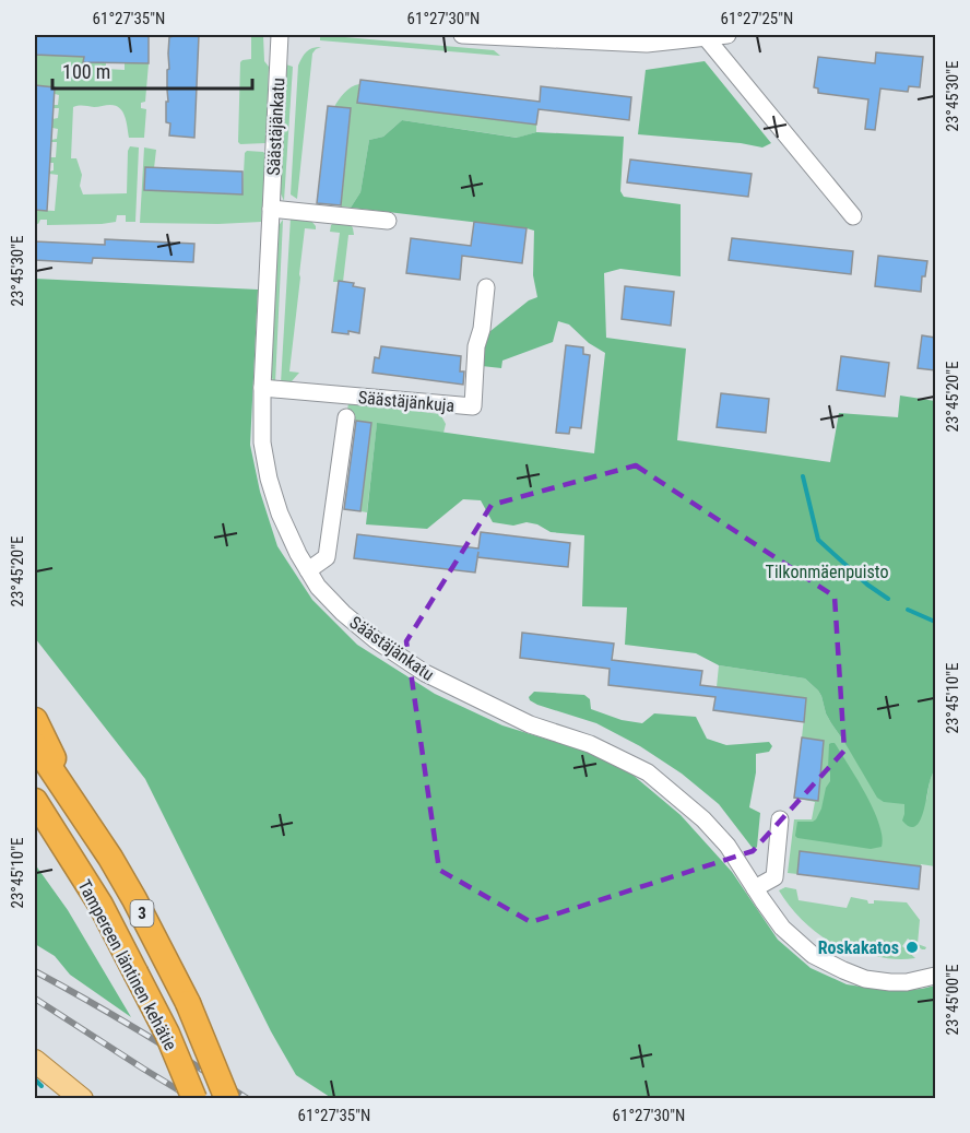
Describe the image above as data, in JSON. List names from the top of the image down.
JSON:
{
  "streets": {
    "highway": ["3", "Tampereen läntinen kehätie"],
    "street": ["Säästäjänkatu", "Säästäjänkuja"]
  },
  "crossings": [
    ["Säästäjänkatu", "Säästäjänkuja"],
    ["3", "Tampereen läntinen kehätie"]
  ],
  "parks": ["Tilkonmäenpuisto"],
  "places": ["Roskakatos"],
  "scale_bar": "100 m",
  "coordinates": [
    "61°27'35\"N",
    "61°27'30\"N",
    "61°27'25\"N",
    "23°45'30\"E",
    "23°45'20\"E",
    "23°45'10\"E",
    "23°45'00\"E"
  ]
}
